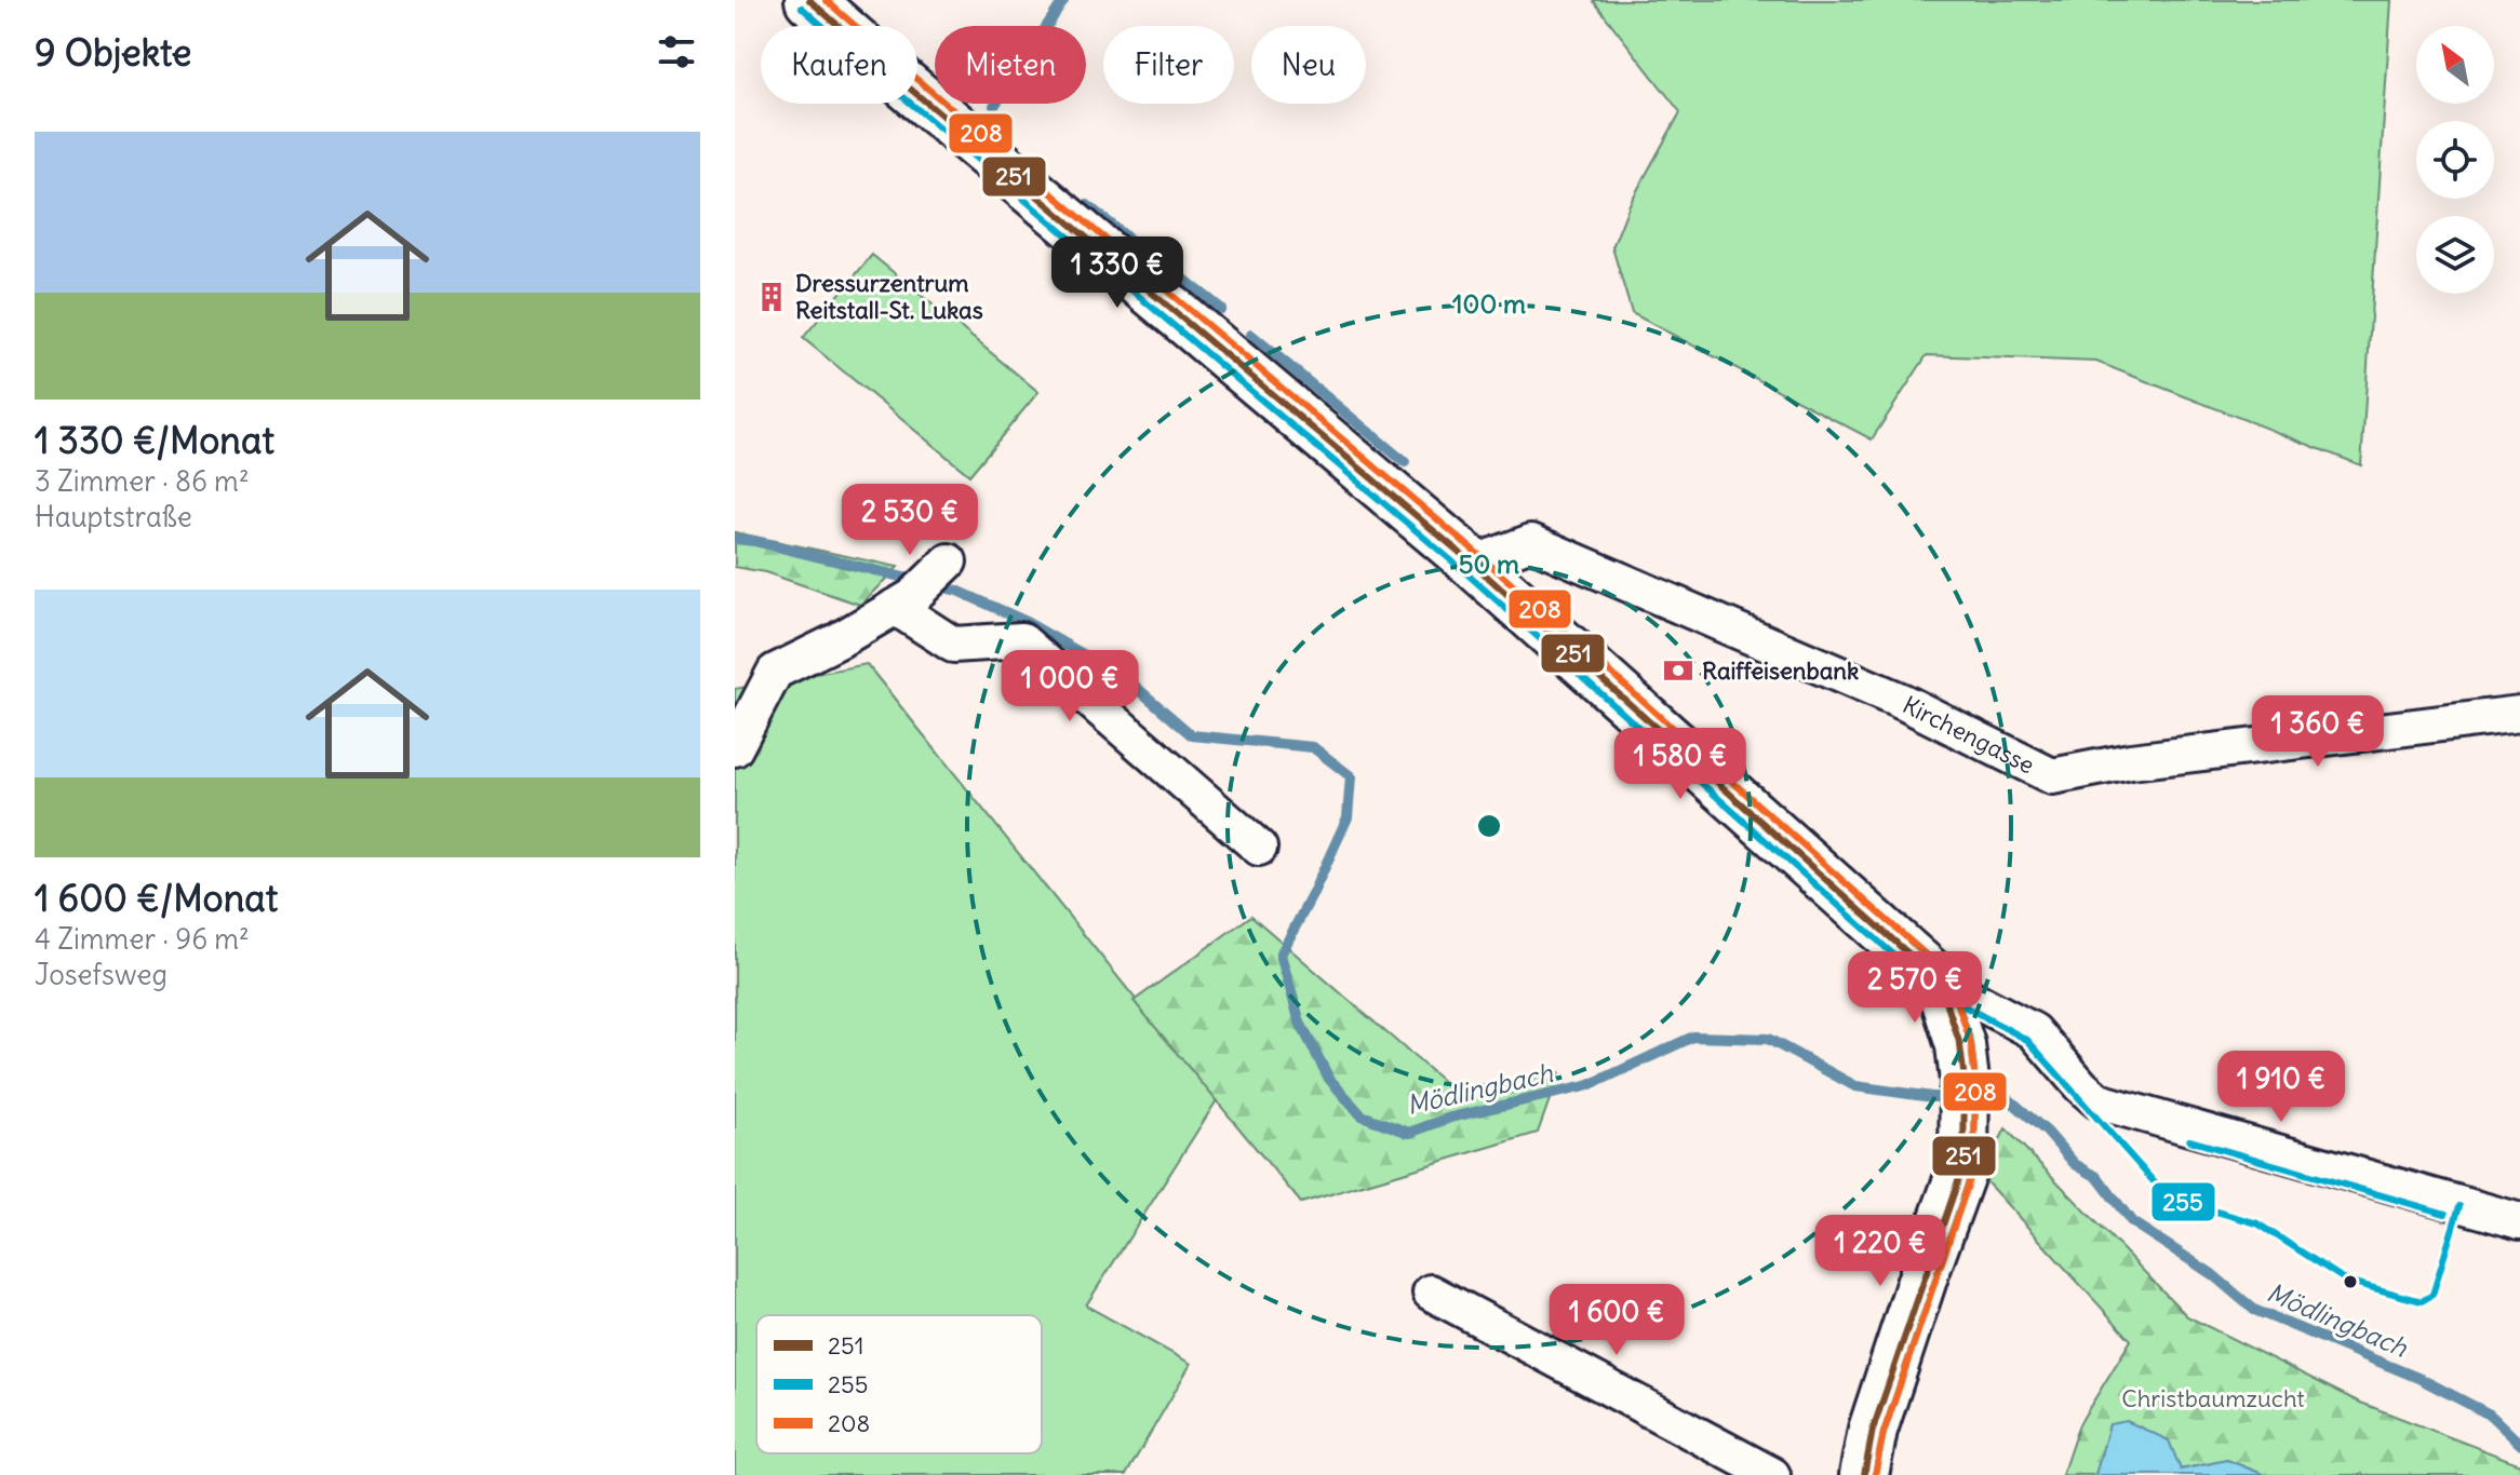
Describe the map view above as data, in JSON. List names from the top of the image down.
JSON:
{
  "streets": {
    "street": ["Kirchengasse"]
  },
  "water": ["Mödlingbach"],
  "parks": ["Christbaumzucht"],
  "places": {
    "building": ["Dressurzentrum Reitstall-St. Lukas"],
    "bank": ["Raiffeisenbank"]
  },
  "lines": ["transit line 251", "transit line 208", "transit line 255"],
  "legend": ["251", "255", "208"],
  "north": "top left",
  "page": {
    "heading": "9 Objekte",
    "chip": [
      "Kaufen",
      "Mieten",
      "Filter",
      "Neu"
    ],
    "list": [
      {
        "name": "1 330 €/Monat",
        "note": "3 Zimmer · 86 m² · Hauptstraße"
      },
      {
        "name": "1 600 €/Monat",
        "note": "4 Zimmer · 96 m² · Josefsweg"
      }
    ],
    "price": [
      "1 330 €",
      "2 530 €",
      "1 000 €",
      "1 360 €",
      "1 580 €",
      "2 570 €",
      "1 910 €",
      "1 220 €",
      "1 600 €"
    ]
  },
  "rings": ["100 m", "50 m"]
}
